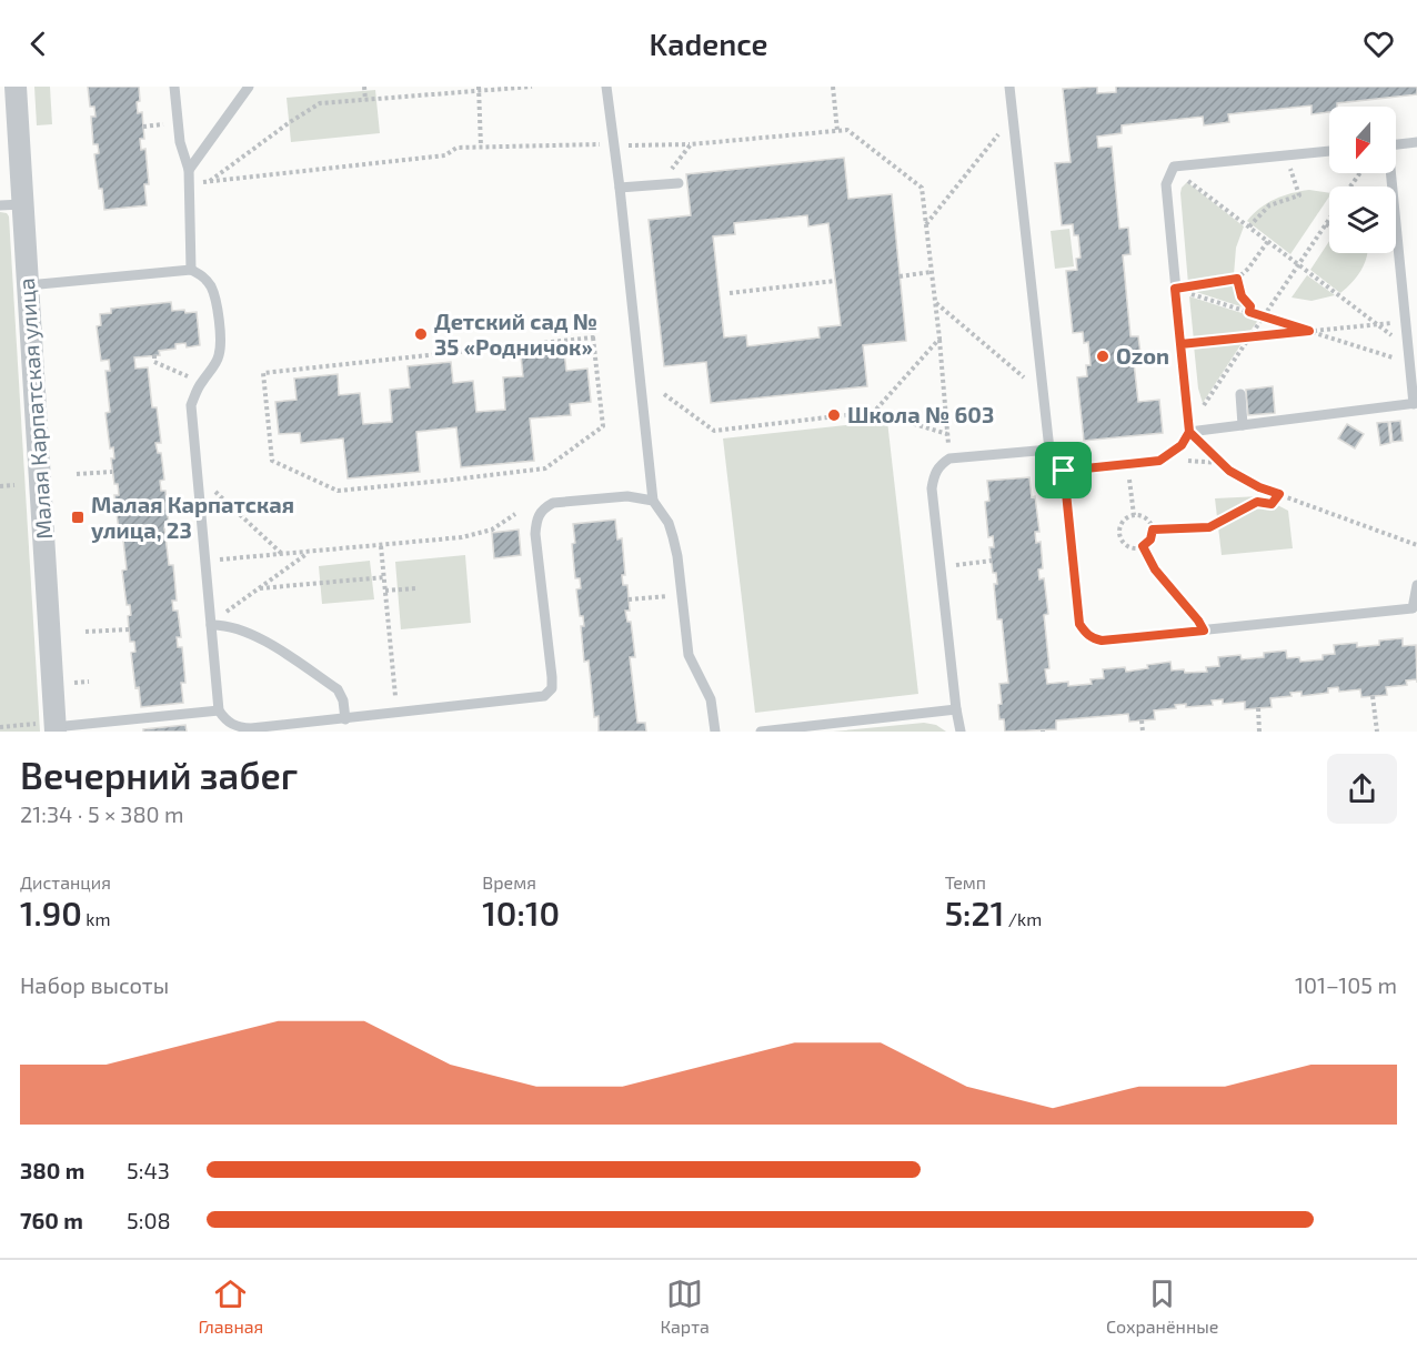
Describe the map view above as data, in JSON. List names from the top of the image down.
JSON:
{
  "streets": {
    "street": ["Малая Карпатская улица"]
  },
  "places": {
    "other": ["Детский сад № 35 «Родничок»", "Ozon", "Школа № 603"],
    "transit": ["Малая Карпатская улица, 23"]
  },
  "north": "bottom",
  "page": {
    "header": "Kadence",
    "heading": ["Вечерний забег", "21:34 · 5 × 380 m"],
    "stats": [
      ["Дистанция", "1.90 km"],
      ["Время", "10:10"],
      ["Темп", "5:21 /km"]
    ],
    "chart": ["Набор высоты", "101–105 m"],
    "list": [
      {
        "name": "380 m",
        "note": "5:43"
      },
      {
        "name": "760 m",
        "note": "5:08"
      }
    ],
    "tabs": ["Главная", "Карта", "Сохранённые"]
  }
}
